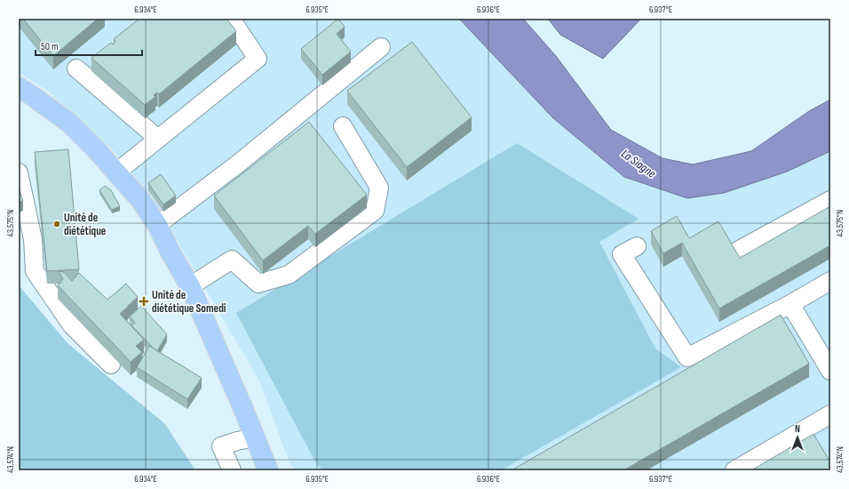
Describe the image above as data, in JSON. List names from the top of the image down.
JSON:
{
  "water": ["La Siagne"],
  "places": {
    "other": ["Unité de diététique"],
    "health": ["Unité de diététique Somedi"]
  },
  "scale_bar": "50 m",
  "north": "top",
  "coordinates": [
    "6.934°E",
    "6.935°E",
    "6.936°E",
    "6.937°E",
    "43.575°N",
    "43.574°N"
  ]
}
